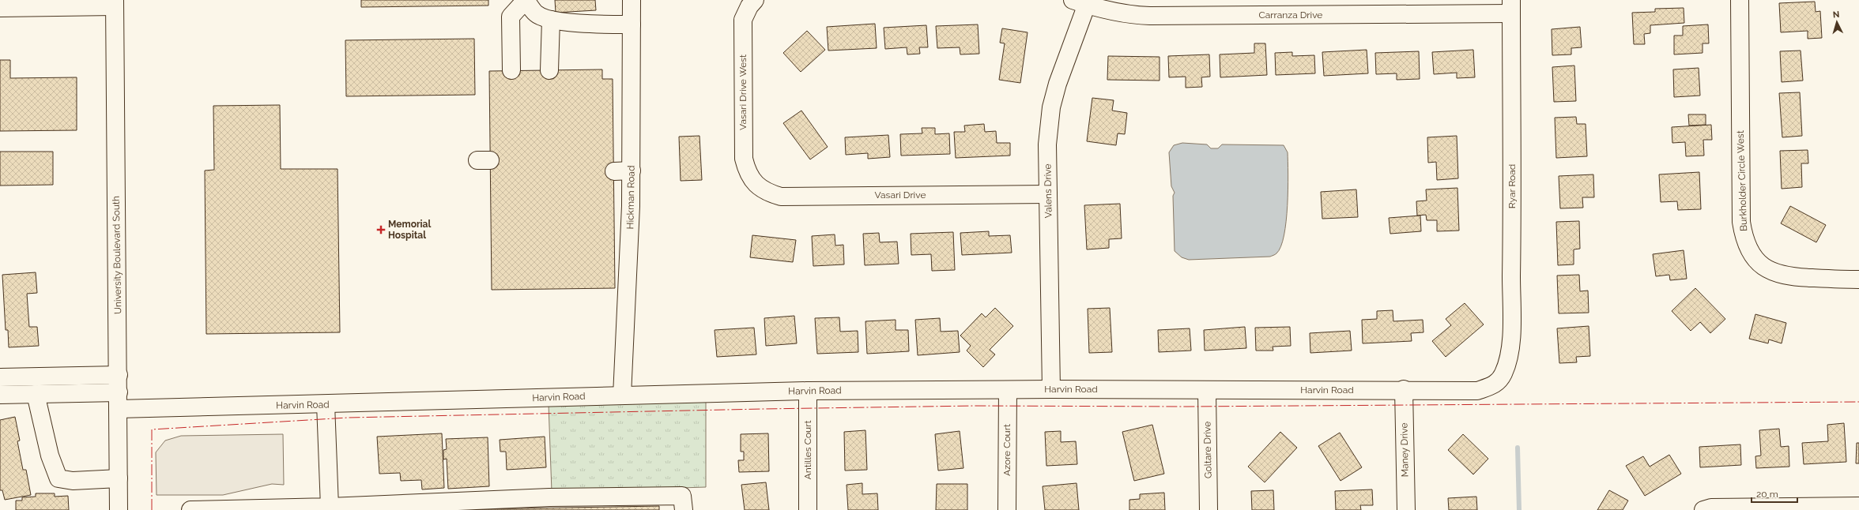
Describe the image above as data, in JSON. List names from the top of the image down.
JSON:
{
  "streets": {
    "street": [
      "Carranza Drive",
      "Vasari Drive West",
      "Burkholder Circle West",
      "Ryar Road",
      "Valens Drive",
      "Vasari Drive",
      "Hickman Road",
      "University Boulevard South",
      "Harvin Road",
      "Antilles Court",
      "Azore Court",
      "Goltare Drive",
      "Maney Drive"
    ]
  },
  "crossings": [
    ["Carranza Drive", "Ryar Road"],
    ["Carranza Drive", "Valens Drive"],
    ["Vasari Drive West", "Vasari Drive"],
    ["Ryar Road", "Harvin Road"],
    ["Valens Drive", "Vasari Drive"],
    ["Valens Drive", "Harvin Road"],
    ["Hickman Road", "Harvin Road"],
    ["University Boulevard South", "Harvin Road"],
    ["Harvin Road", "Antilles Court"],
    ["Harvin Road", "Azore Court"],
    ["Harvin Road", "Goltare Drive"],
    ["Harvin Road", "Maney Drive"]
  ],
  "places": {
    "health": ["Memorial Hospital"]
  },
  "scale_bar": "20 m",
  "north": "top"
}
